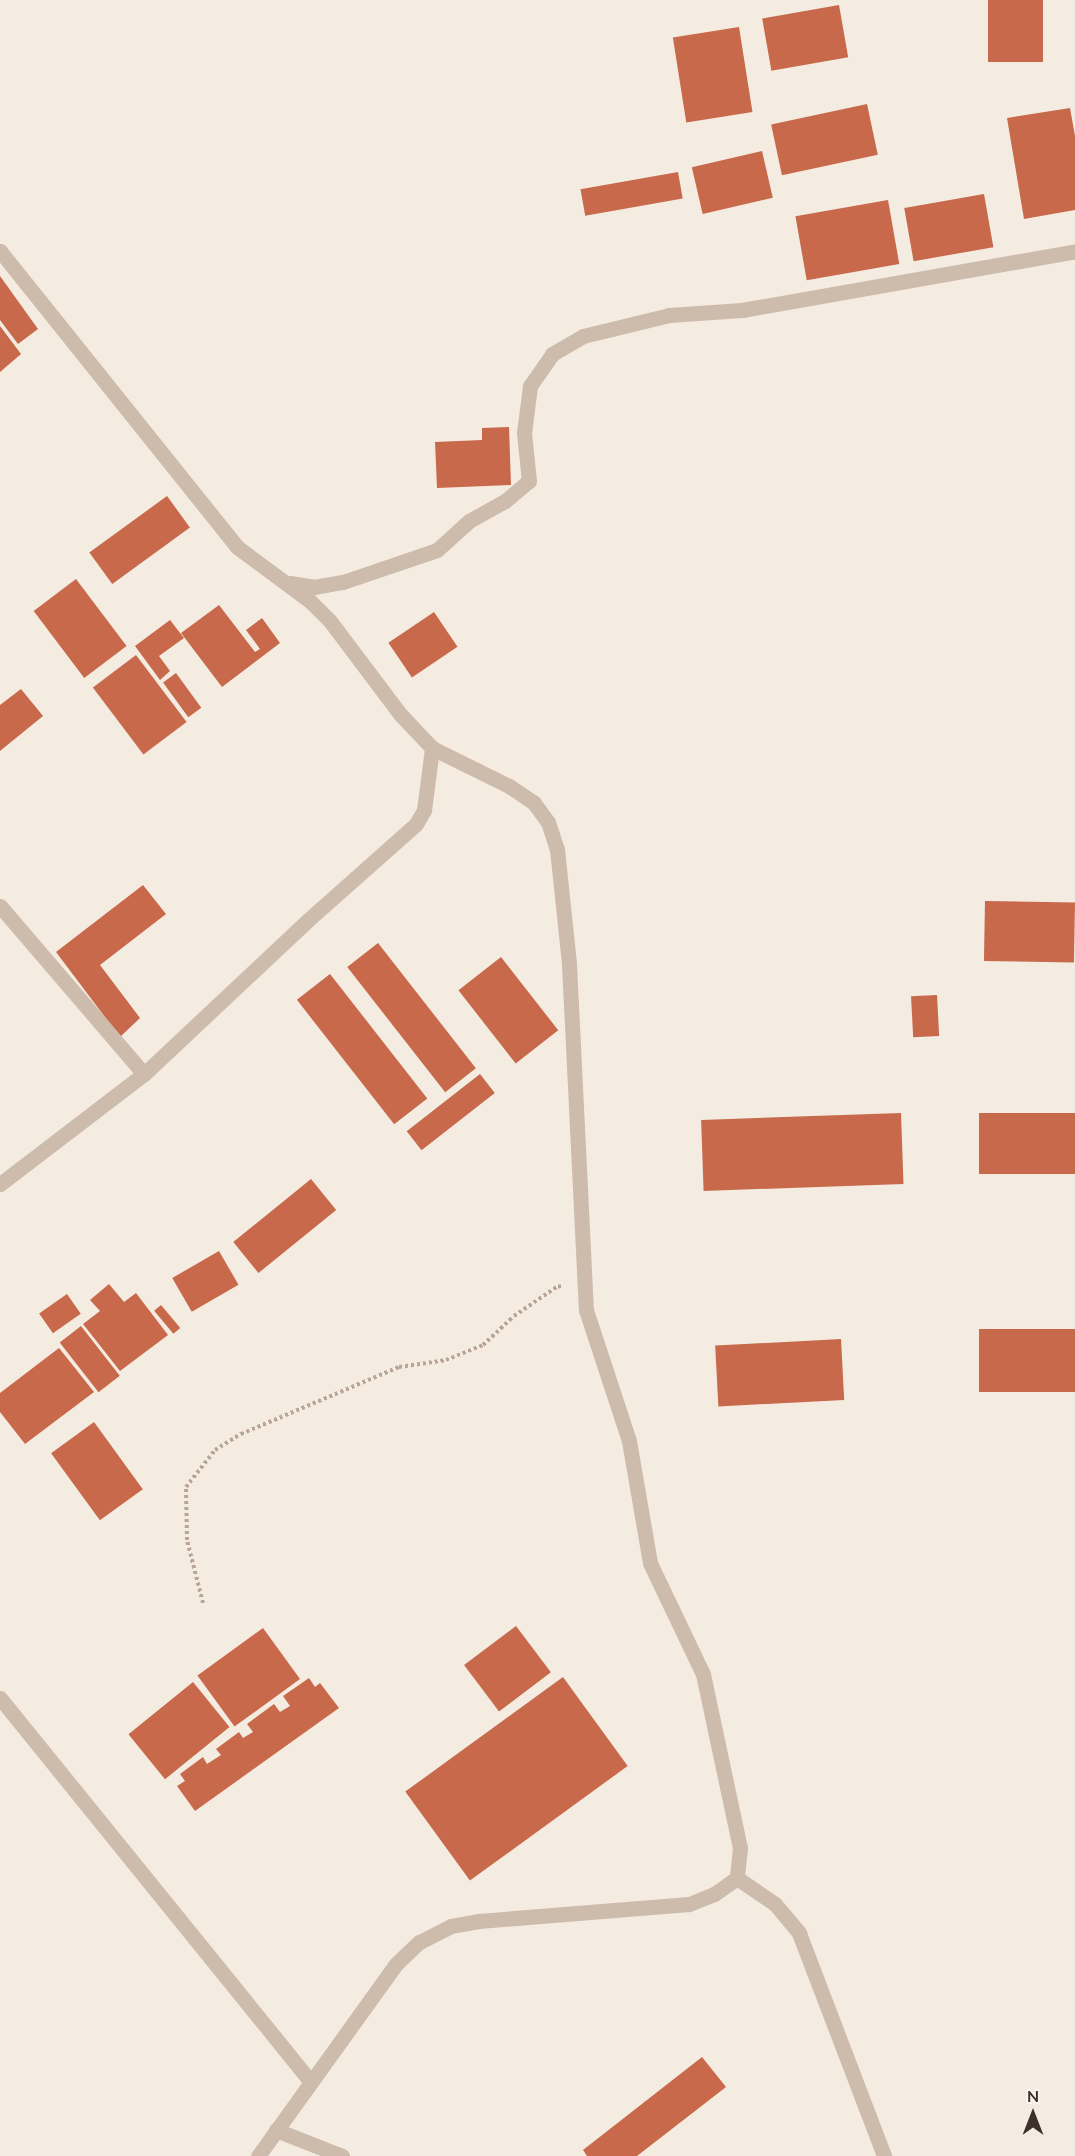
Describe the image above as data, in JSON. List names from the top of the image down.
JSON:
{
  "north": "top"
}
